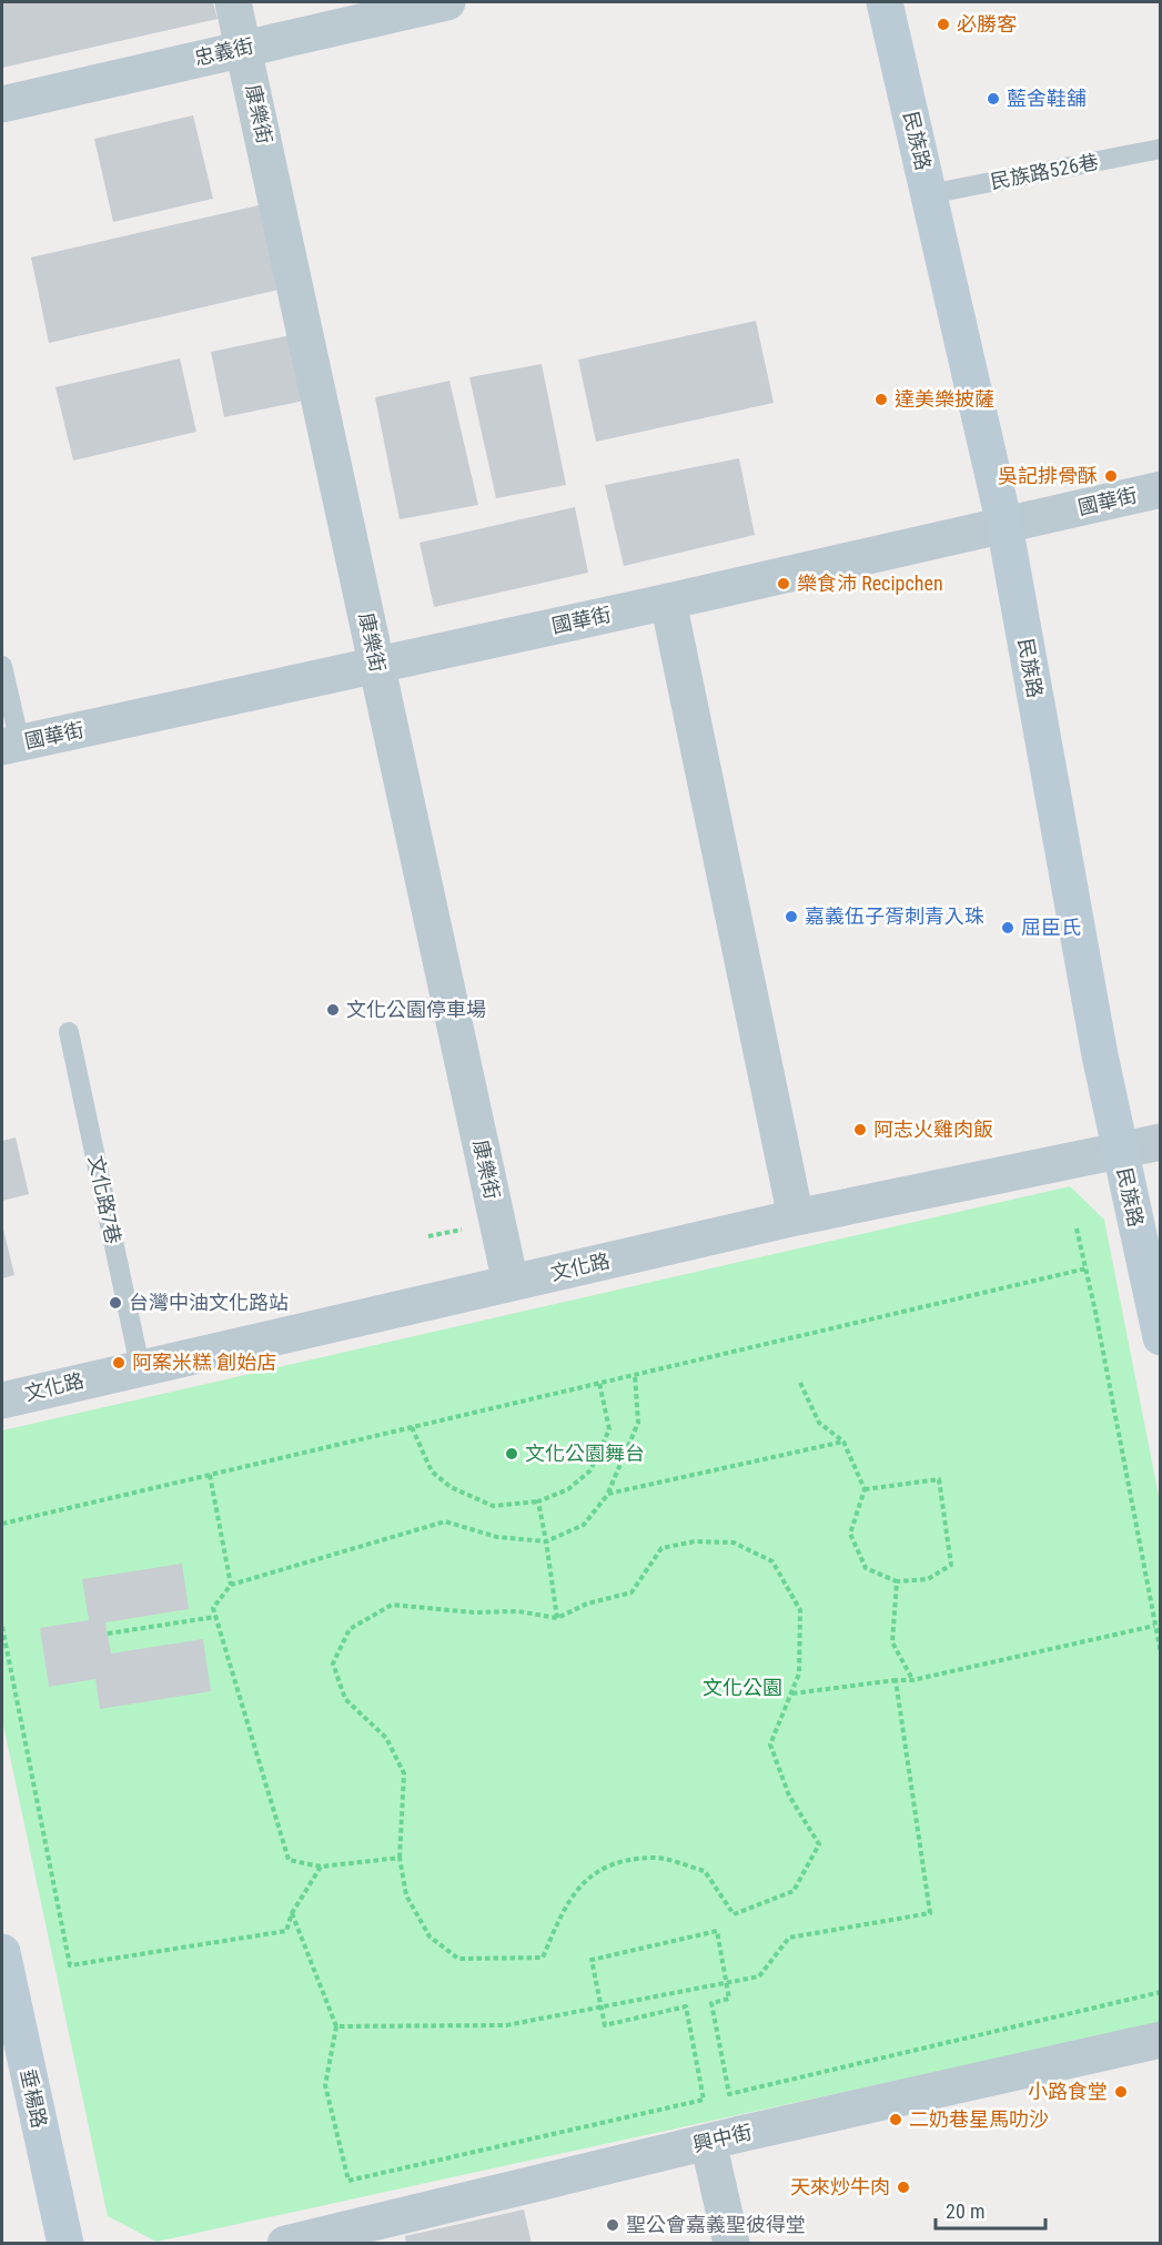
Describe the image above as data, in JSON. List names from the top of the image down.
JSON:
{
  "streets": {
    "main road": ["民族路", "垂楊路"],
    "street": [
      "忠義街",
      "康樂街",
      "國華街",
      "文化路",
      "興中街"
    ],
    "lane": ["民族路526巷", "文化路7巷"]
  },
  "crossings": [
    ["忠義街", "康樂街"],
    ["康樂街", "國華街"],
    ["康樂街", "文化路"],
    ["民族路", "民族路526巷"],
    ["民族路", "國華街"],
    ["民族路", "文化路"],
    ["文化路7巷", "文化路"]
  ],
  "parks": ["文化公園"],
  "places": [
    "必勝客",
    "藍舍鞋舖",
    "達美樂披薩",
    "吳記排骨酥",
    "樂食沛 Recipchen",
    "嘉義伍子胥刺青入珠",
    "屈臣氏",
    "文化公園停車場",
    "阿志火雞肉飯",
    "台灣中油文化路站",
    "阿案米糕 創始店",
    "文化公園舞台",
    "小路食堂",
    "二奶巷星馬叻沙",
    "天來炒牛肉",
    "聖公會嘉義聖彼得堂"
  ],
  "scale_bar": "20 m"
}
